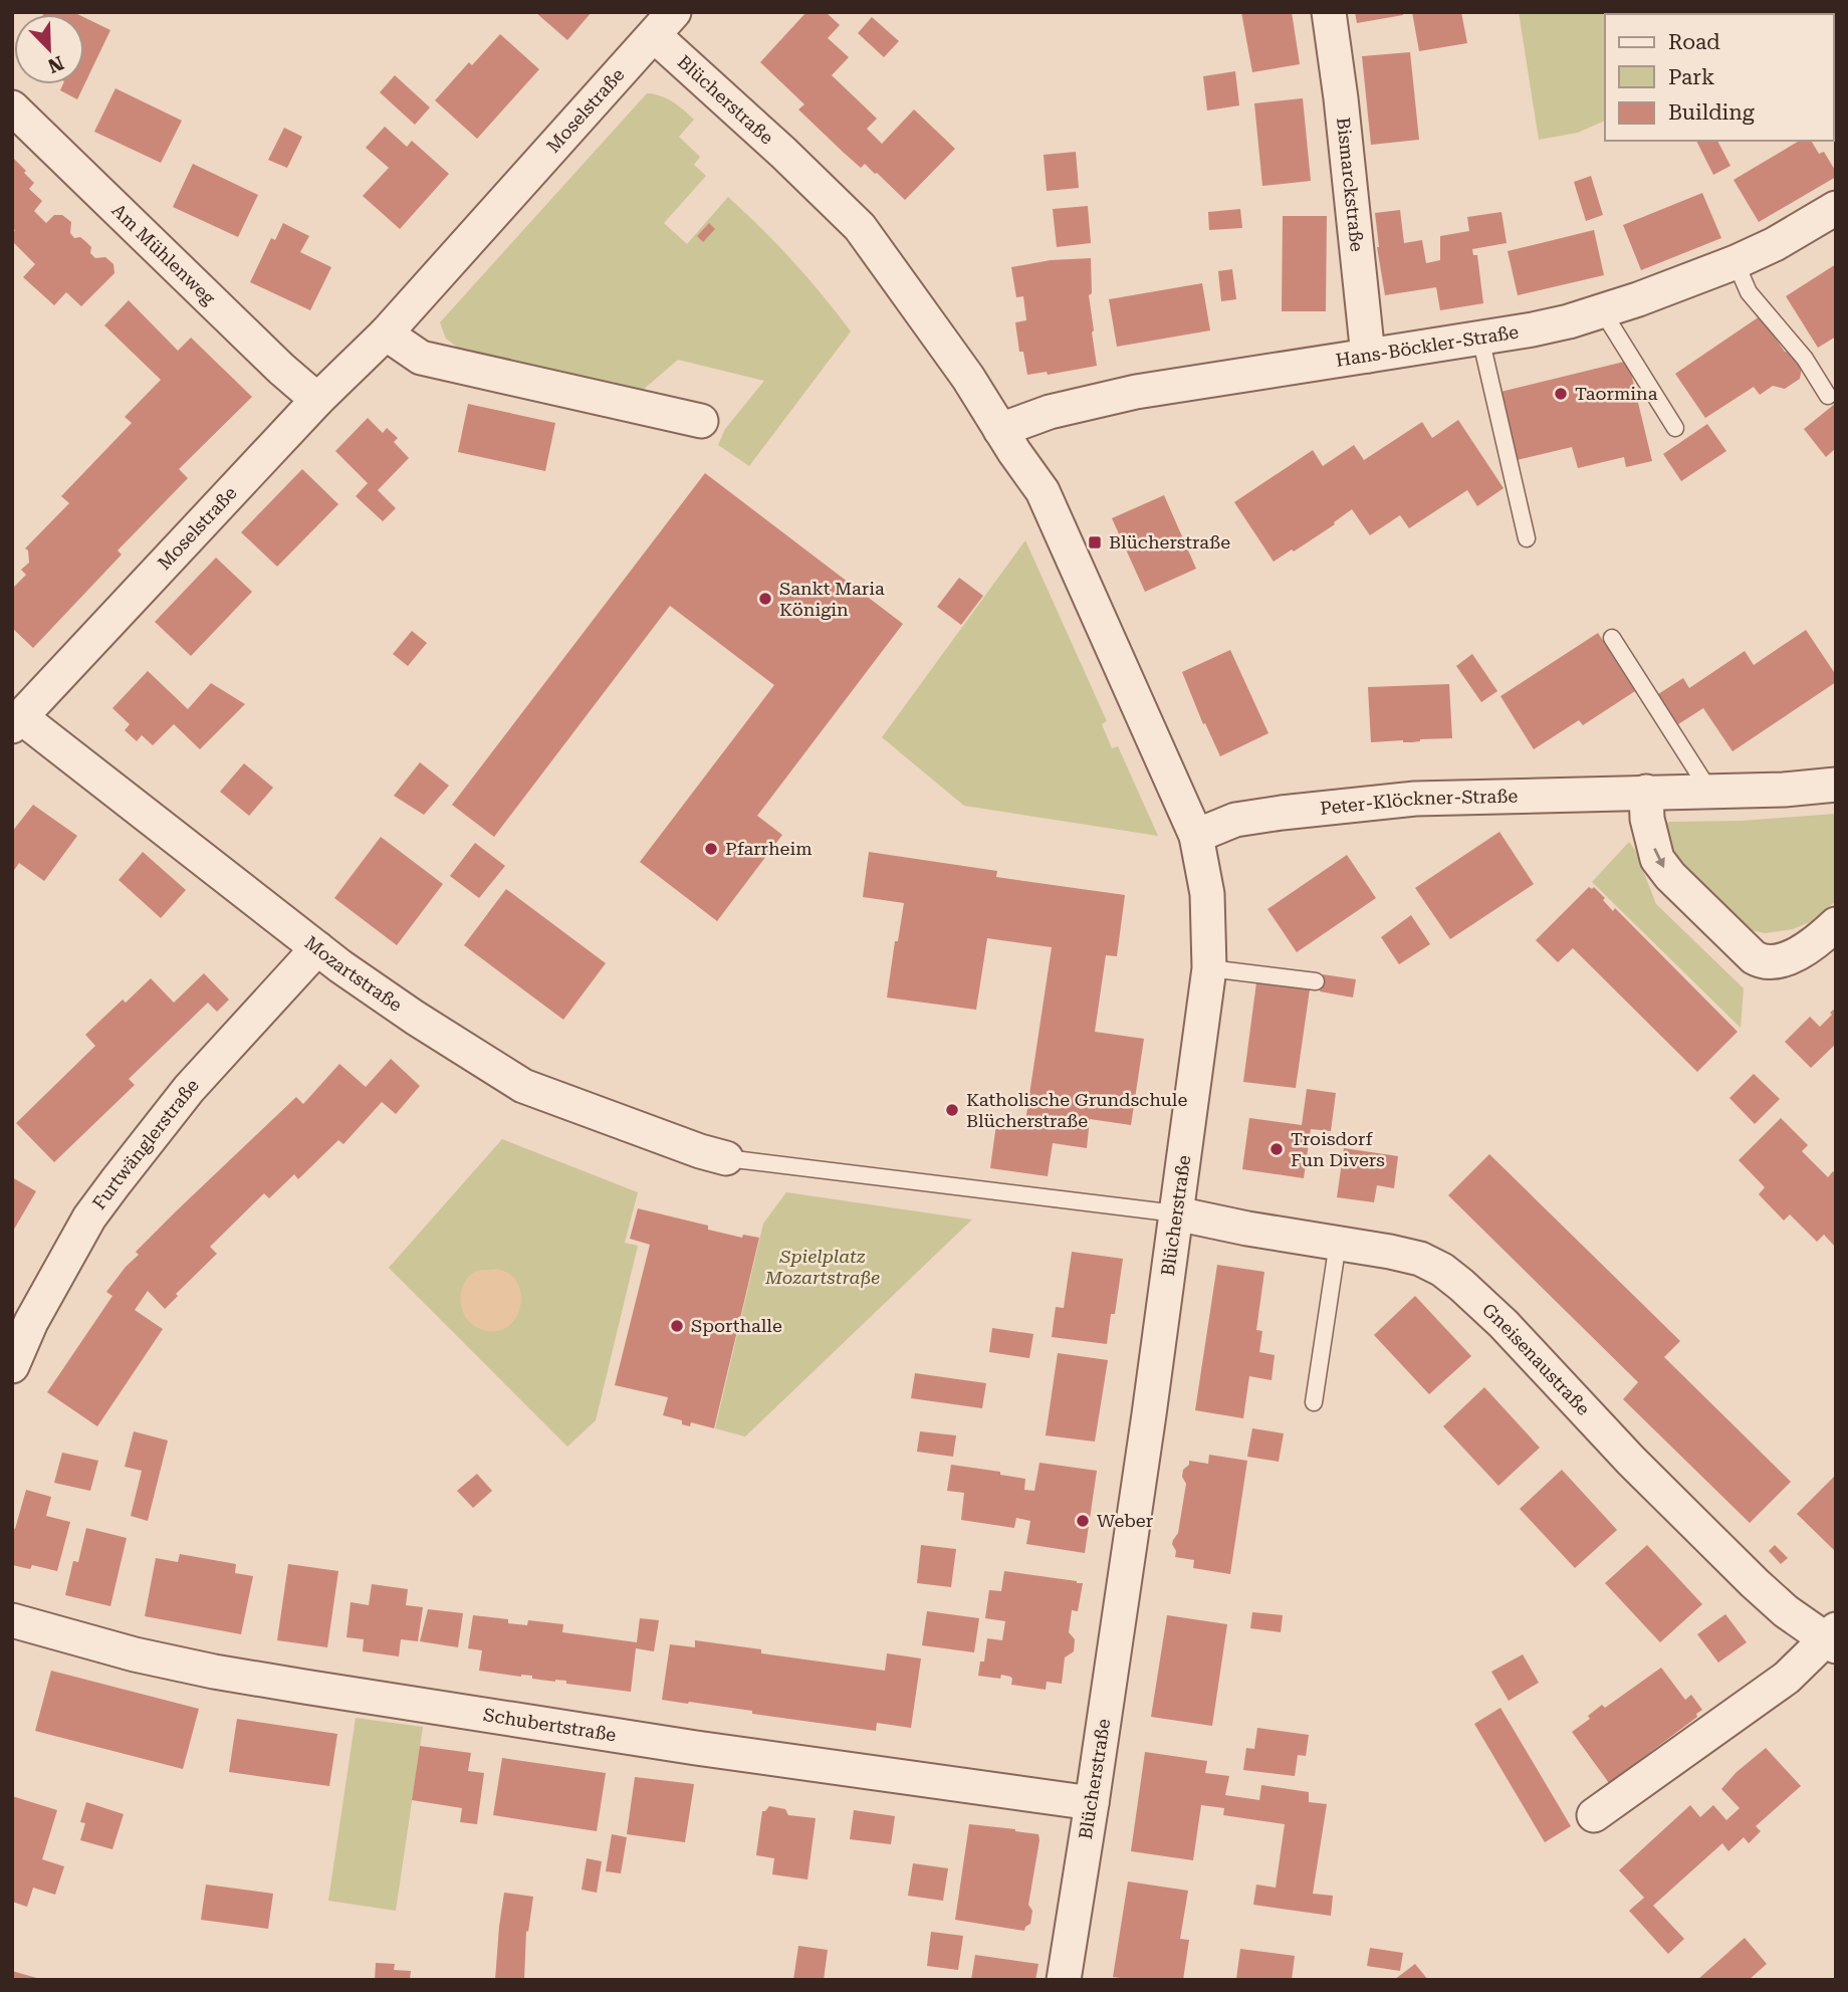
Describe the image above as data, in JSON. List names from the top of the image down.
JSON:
{
  "streets": {
    "street": [
      "Blücherstraße",
      "Moselstraße",
      "Bismarckstraße",
      "Am Mühlenweg",
      "Hans-Böckler-Straße",
      "Peter-Klöckner-Straße",
      "Mozartstraße",
      "Furtwänglerstraße",
      "Gneisenaustraße",
      "Schubertstraße"
    ]
  },
  "crossings": [
    ["Blücherstraße", "Moselstraße"],
    ["Blücherstraße", "Hans-Böckler-Straße"],
    ["Blücherstraße", "Peter-Klöckner-Straße"],
    ["Blücherstraße", "Gneisenaustraße"],
    ["Blücherstraße", "Schubertstraße"],
    ["Moselstraße", "Am Mühlenweg"],
    ["Moselstraße", "Mozartstraße"],
    ["Bismarckstraße", "Hans-Böckler-Straße"],
    ["Mozartstraße", "Furtwänglerstraße"]
  ],
  "parks": ["Spielplatz Mozartstraße"],
  "places": {
    "other": [
      "Taormina",
      "Sankt Maria Königin",
      "Pfarrheim",
      "Katholische Grundschule Blücherstraße",
      "Troisdorf Fun Divers",
      "Sporthalle",
      "Weber"
    ],
    "transit": ["Blücherstraße"]
  },
  "legend": ["Road", "Park", "Building"],
  "north": "bottom right"
}
